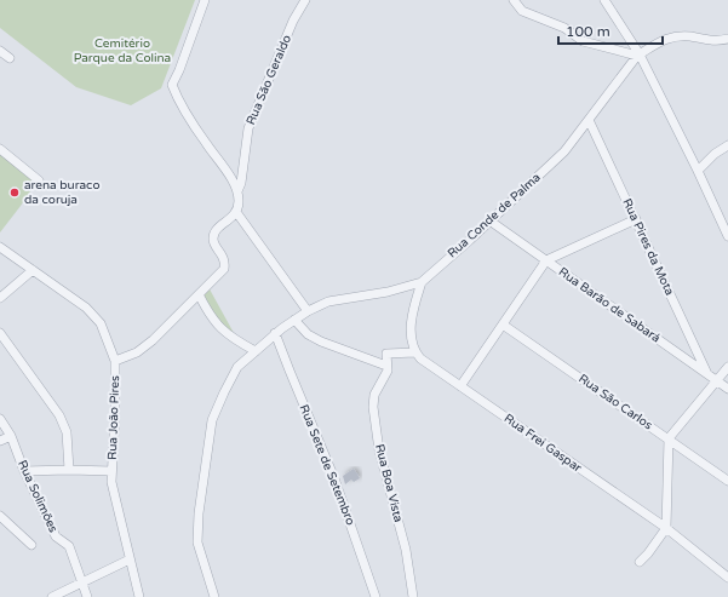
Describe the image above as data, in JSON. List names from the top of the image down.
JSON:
{
  "streets": {
    "street": [
      "Rua São Geraldo",
      "Rua Conde de Palma",
      "Rua Pires da Mota",
      "Rua Barão de Sabará",
      "Rua São Carlos",
      "Rua João Pires",
      "Rua Frei Gaspar",
      "Rua Sete de Setembro",
      "Rua Boa Vista",
      "Rua Solimões"
    ]
  },
  "crossings": [
    ["Rua Conde de Palma", "Rua Pires da Mota"],
    ["Rua Conde de Palma", "Rua Barão de Sabará"],
    ["Rua Conde de Palma", "Rua Sete de Setembro"],
    ["Rua Pires da Mota", "Rua Barão de Sabará"],
    ["Rua Frei Gaspar", "Rua Boa Vista"]
  ],
  "parks": ["Cemitério Parque da Colina"],
  "places": ["arena buraco da coruja"],
  "scale_bar": "100 m"
}
